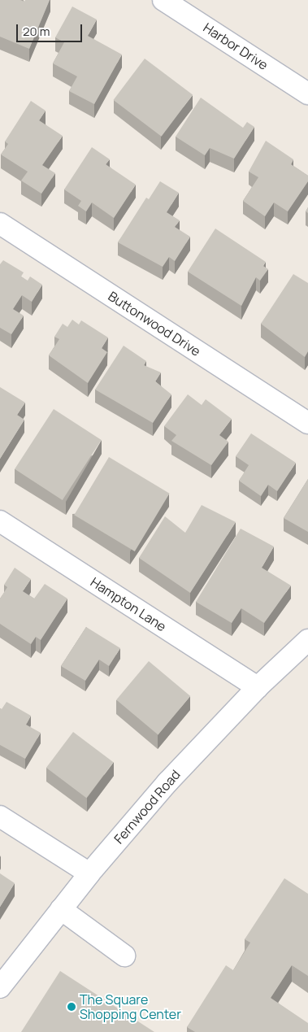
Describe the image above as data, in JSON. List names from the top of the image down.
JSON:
{
  "streets": {
    "street": [
      "Harbor Drive",
      "Buttonwood Drive",
      "Hampton Lane",
      "Fernwood Road"
    ]
  },
  "crossings": [
    ["Hampton Lane", "Fernwood Road"]
  ],
  "places": ["The Square Shopping Center"],
  "scale_bar": "20 m"
}
